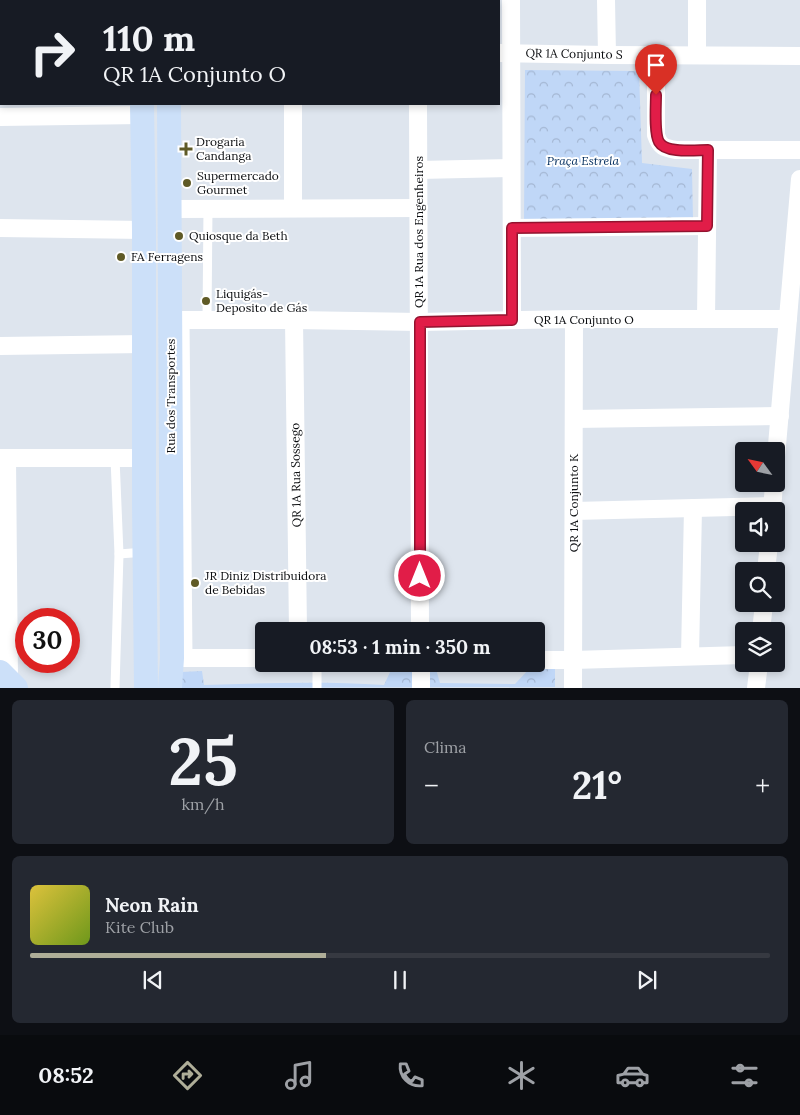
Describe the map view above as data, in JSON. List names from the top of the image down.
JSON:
{
  "streets": {
    "street": [
      "QR 1A Conjunto S",
      "QR 1A Rua dos Engenheiros",
      "QR 1A Conjunto O",
      "Rua dos Transportes",
      "QR 1A Rua Sossego",
      "QR 1A Conjunto K"
    ]
  },
  "crossings": [
    ["QR 1A Rua dos Engenheiros", "QR 1A Conjunto O"],
    ["QR 1A Conjunto O", "Rua dos Transportes"],
    ["QR 1A Conjunto O", "QR 1A Rua Sossego"],
    ["QR 1A Conjunto O", "QR 1A Conjunto K"]
  ],
  "parks": ["Praça Estrela"],
  "places": {
    "health": ["Drogaria Candanga"],
    "other": [
      "Supermercado Gourmet",
      "Quiosque da Beth",
      "FA Ferragens",
      "Liquigás- Deposito de Gás",
      "JR Diniz Distribuidora de Bebidas"
    ]
  },
  "north": "top left",
  "page": {
    "turn": ["110 m", "QR 1A Conjunto O"],
    "limit": "30",
    "trip": "08:53 · 1 min · 350 m",
    "tile": [
      ["25", "km/h"],
      "Clima"
    ],
    "heat": ["−", "21°", "+"],
    "song": ["Neon Rain", "Kite Club"],
    "tabs": "08:52"
  }
}
